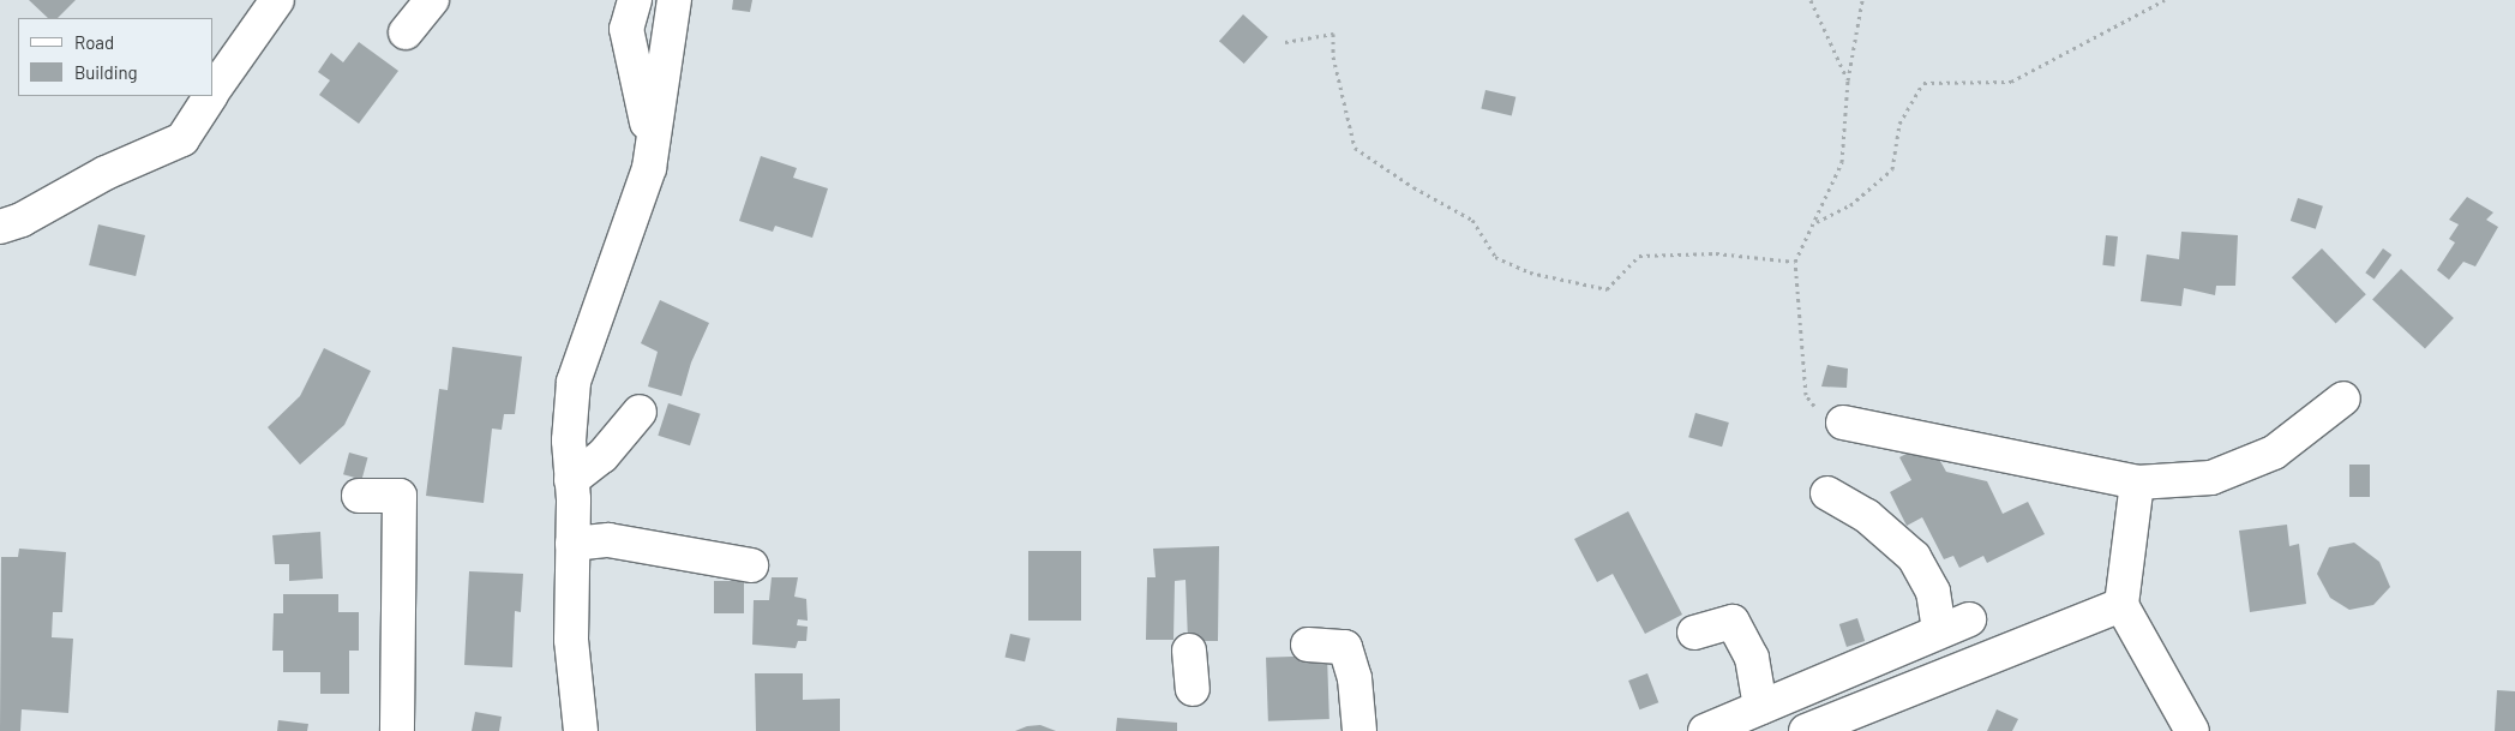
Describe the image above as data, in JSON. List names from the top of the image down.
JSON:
{
  "legend": ["Road", "Building"]
}
